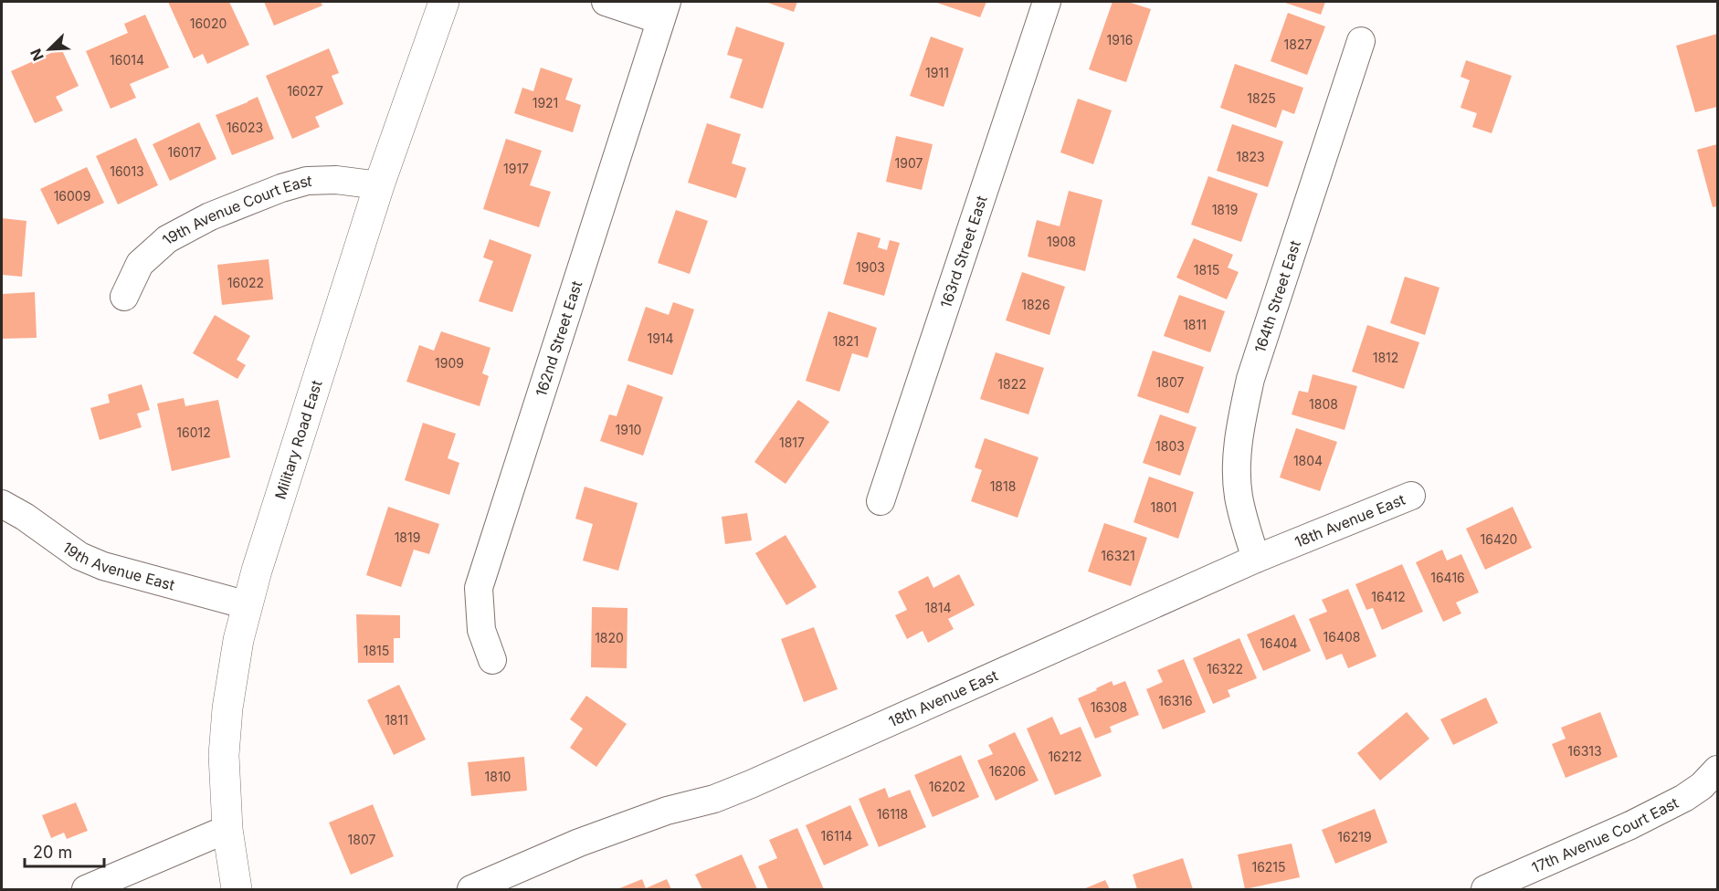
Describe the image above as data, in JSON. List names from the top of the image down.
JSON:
{
  "streets": {
    "street": [
      "19th Avenue Court East",
      "163rd Street East",
      "164th Street East",
      "162nd Street East",
      "Military Road East",
      "18th Avenue East",
      "19th Avenue East",
      "17th Avenue Court East"
    ]
  },
  "crossings": [
    ["19th Avenue Court East", "Military Road East"],
    ["164th Street East", "18th Avenue East"],
    ["Military Road East", "19th Avenue East"]
  ],
  "house_numbers": [
    "16020",
    "1916",
    "1827",
    "16014",
    "1911",
    "16027",
    "1825",
    "1921",
    "16023",
    "16017",
    "1823",
    "1907",
    "1917",
    "16013",
    "16009",
    "1819",
    "1908",
    "1903",
    "1815",
    "16022",
    "1826",
    "1811",
    "1914",
    "1821",
    "1812",
    "1909",
    "1807",
    "1822",
    "1808",
    "1910",
    "16012",
    "1817",
    "1803",
    "1804",
    "1818",
    "1801",
    "1819",
    "16420",
    "16321",
    "16416",
    "16412",
    "1814",
    "16408",
    "1820",
    "16404",
    "1815",
    "16322",
    "16316",
    "16308",
    "1811",
    "16313",
    "16212",
    "16206",
    "1810",
    "16202",
    "16118",
    "16114",
    "16219",
    "1807",
    "16215"
  ],
  "scale_bar": "20 m",
  "north": "bottom left"
}
